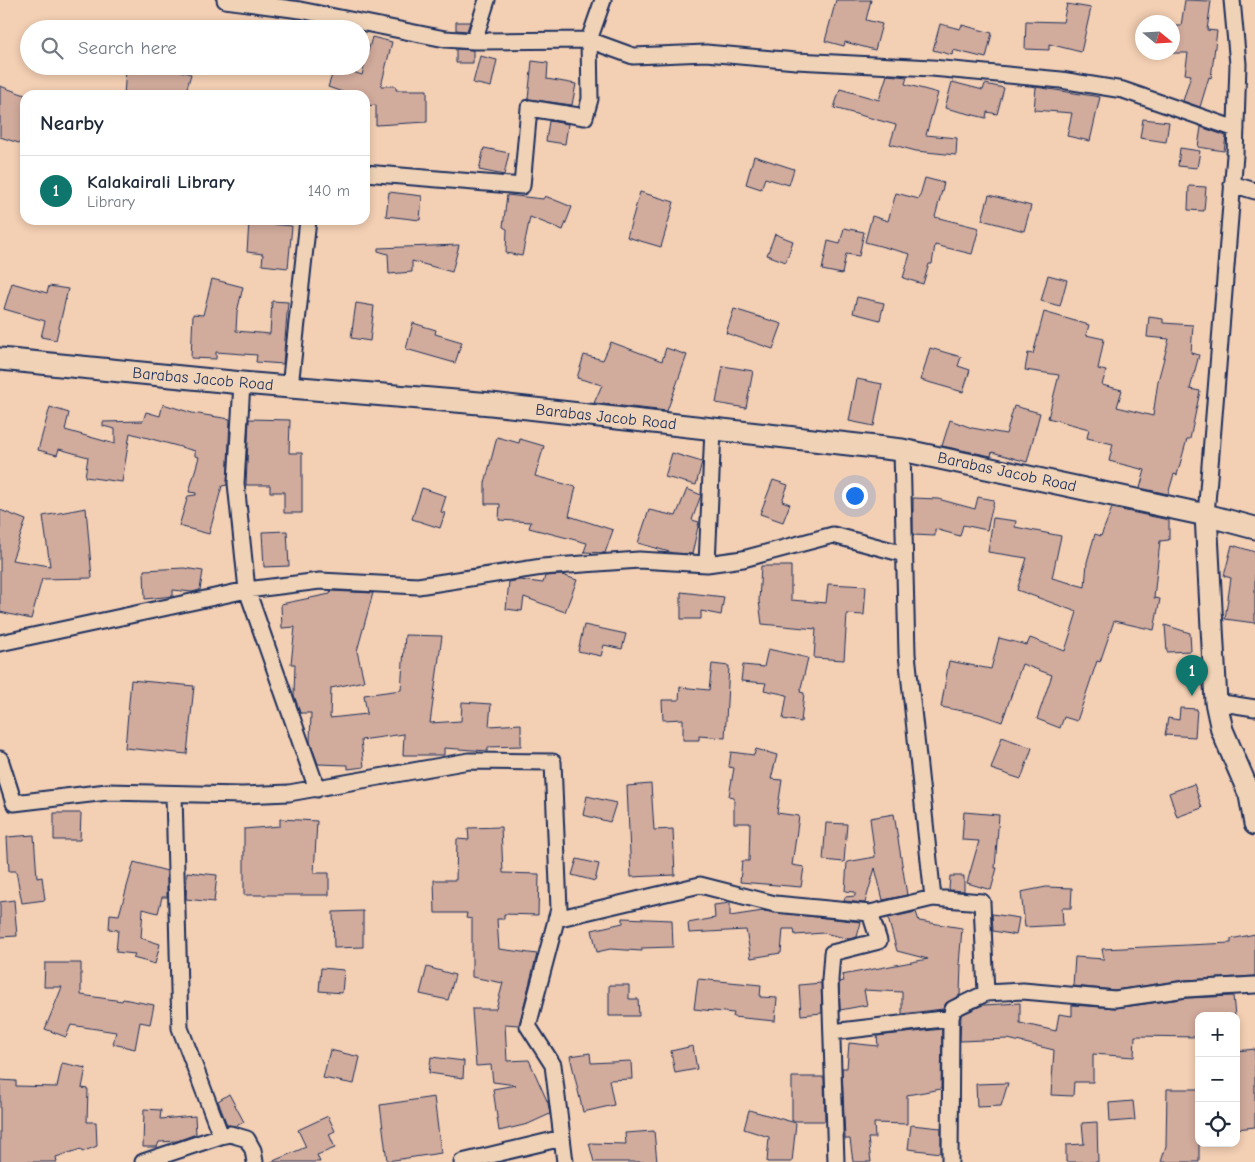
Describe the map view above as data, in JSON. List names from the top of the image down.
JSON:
{
  "streets": {
    "street": ["Barabas Jacob Road"]
  },
  "north": "right",
  "page": {
    "search": "Search here",
    "heading": "Nearby",
    "list": [
      {
        "mark": "1",
        "name": "Kalakairali Library",
        "note": "Library",
        "value": "140 m"
      }
    ],
    "pins": "1",
    "map_buttons": ["+", "−"]
  }
}
